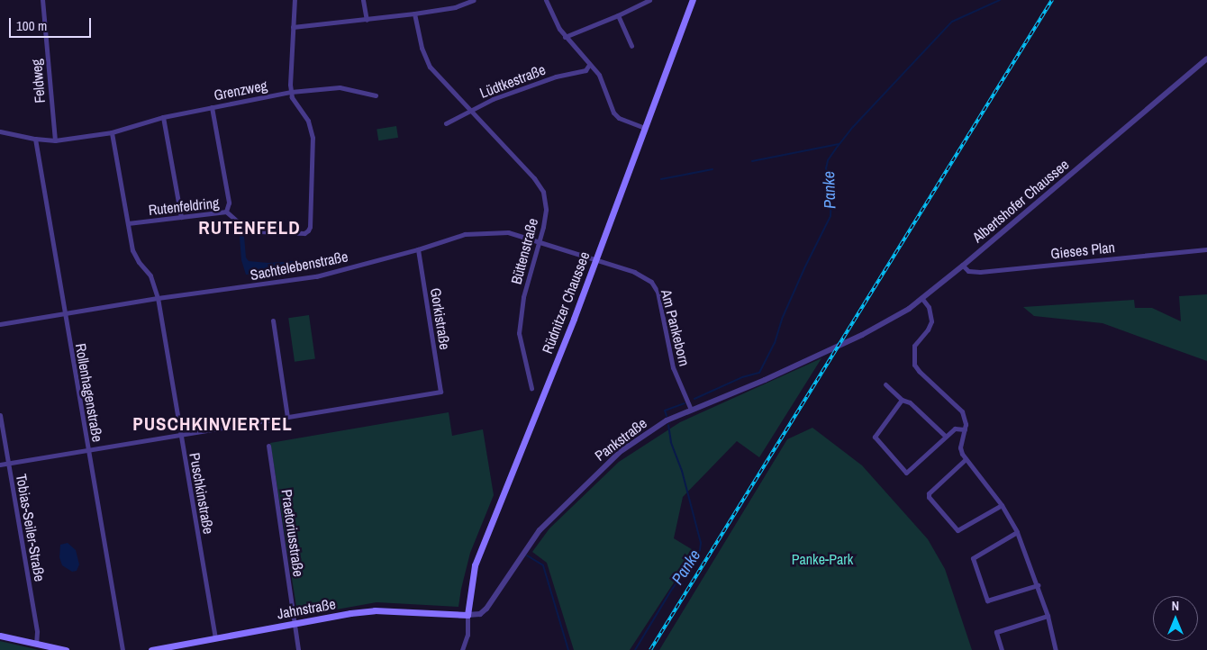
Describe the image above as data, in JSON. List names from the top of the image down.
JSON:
{
  "streets": {
    "main road": ["Rüdnitzer Chaussee", "Jahnstraße"],
    "street": [
      "Feldweg",
      "Lüdtkestraße",
      "Grenzweg",
      "Albertshofer Chaussee",
      "Rutenfeldring",
      "Gieses Plan",
      "Büttenstraße",
      "Sachtelebenstraße",
      "Gorkistraße",
      "Am Pankeborn",
      "Rollenhagenstraße",
      "Pankstraße",
      "Puschkinstraße",
      "Tobias-Seiler-Straße",
      "Praetoriusstraße"
    ]
  },
  "crossings": [
    ["Feldweg", "Grenzweg"],
    ["Lüdtkestraße", "Büttenstraße"],
    ["Grenzweg", "Rutenfeldring"],
    ["Albertshofer Chaussee", "Gieses Plan"],
    ["Albertshofer Chaussee", "Pankstraße"],
    ["Büttenstraße", "Sachtelebenstraße"],
    ["Sachtelebenstraße", "Rüdnitzer Chaussee"],
    ["Sachtelebenstraße", "Gorkistraße"],
    ["Sachtelebenstraße", "Am Pankeborn"],
    ["Sachtelebenstraße", "Rollenhagenstraße"],
    ["Sachtelebenstraße", "Puschkinstraße"],
    ["Rüdnitzer Chaussee", "Am Pankeborn"],
    ["Rüdnitzer Chaussee", "Pankstraße"],
    ["Rüdnitzer Chaussee", "Jahnstraße"],
    ["Am Pankeborn", "Pankstraße"],
    ["Pankstraße", "Jahnstraße"],
    ["Puschkinstraße", "Jahnstraße"],
    ["Praetoriusstraße", "Jahnstraße"]
  ],
  "districts": ["RUTENFELD", "PUSCHKINVIERTEL"],
  "water": ["Panke"],
  "parks": ["Panke-Park"],
  "scale_bar": "100 m",
  "north": "top"
}
